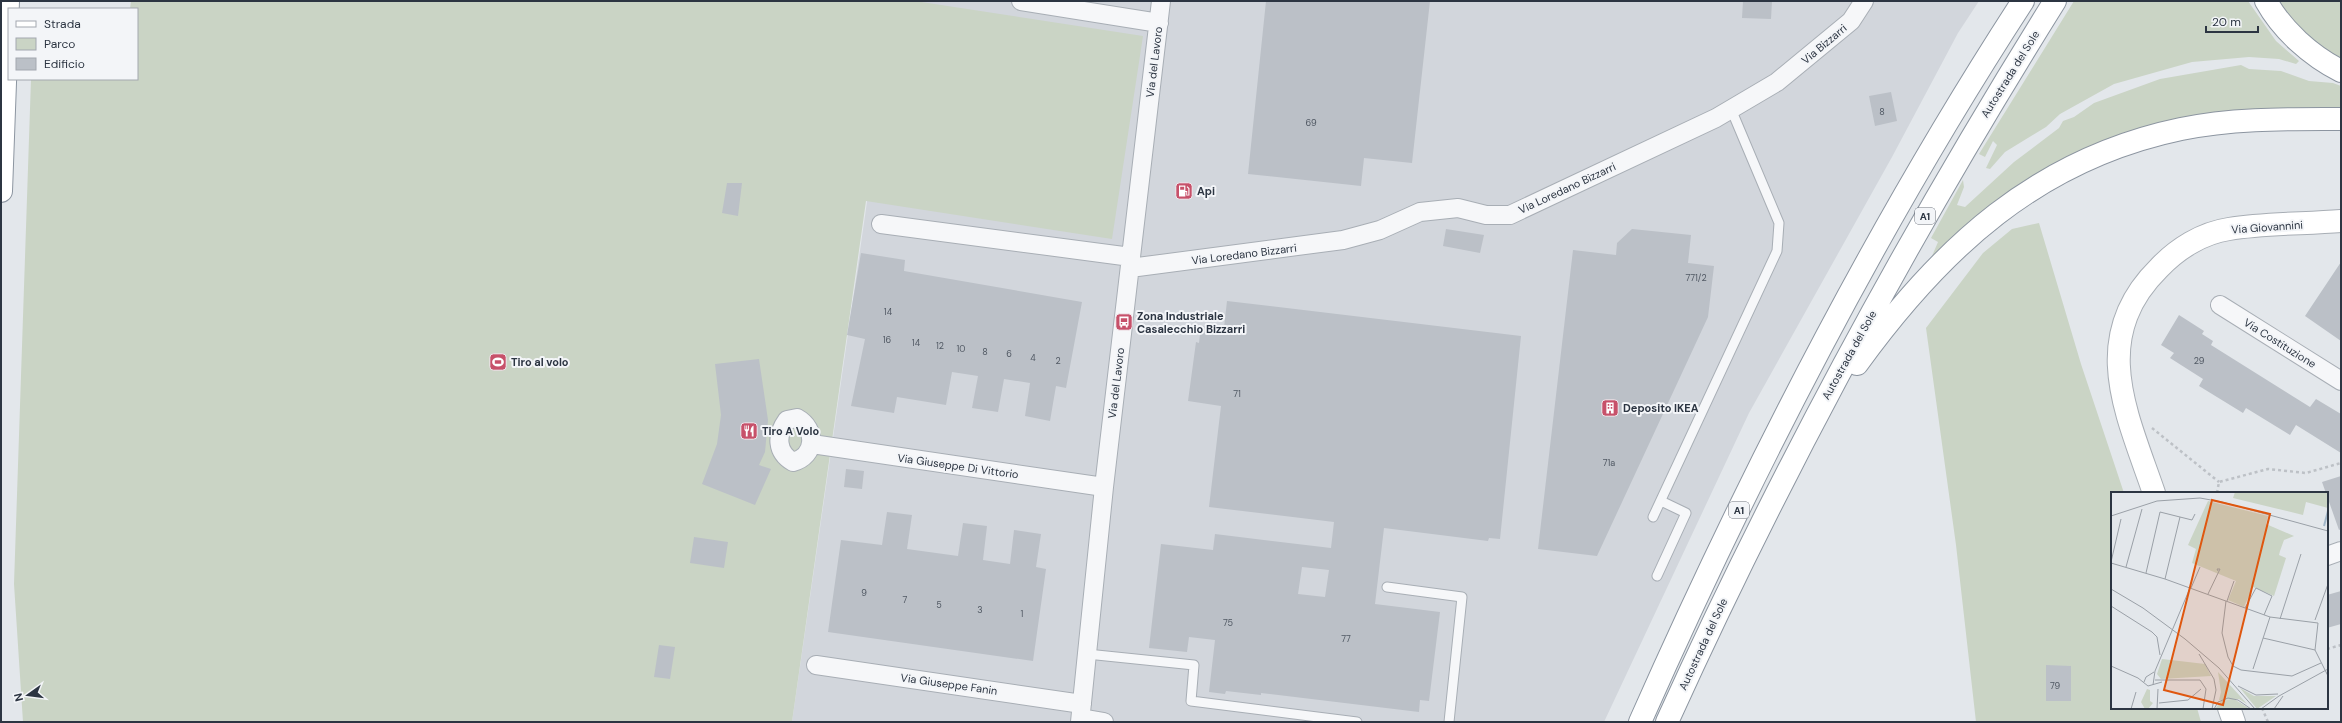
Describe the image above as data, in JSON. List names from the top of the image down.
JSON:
{
  "streets": {
    "main road": ["Autostrada del Sole", "A1", "Via Giovannini"],
    "street": [
      "Via Bizzarri",
      "Via del Lavoro",
      "Via Loredano Bizzarri",
      "Via Costituzione",
      "Via Giuseppe Di Vittorio",
      "Via Giuseppe Fanin"
    ]
  },
  "crossings": [
    ["Via Bizzarri", "Via Loredano Bizzarri"],
    ["Via del Lavoro", "Via Loredano Bizzarri"],
    ["Via del Lavoro", "Via Giuseppe Di Vittorio"],
    ["Via del Lavoro", "Via Giuseppe Fanin"]
  ],
  "places": {
    "fuel station": ["Api"],
    "bus stop": ["Zona Industriale Casalecchio Bizzarri"],
    "sports": ["Tiro al volo"],
    "building": ["Deposito IKEA"],
    "restaurant": ["Tiro A Volo"]
  },
  "house_numbers": [
    "8",
    "69",
    "771/2",
    "14",
    "16",
    "14",
    "12",
    "10",
    "8",
    "6",
    "4",
    "2",
    "29",
    "71",
    "71a",
    "9",
    "7",
    "5",
    "3",
    "1",
    "75",
    "77",
    "79"
  ],
  "legend": ["Strada", "Parco", "Edificio"],
  "scale_bar": "20 m",
  "north": "left"
}
